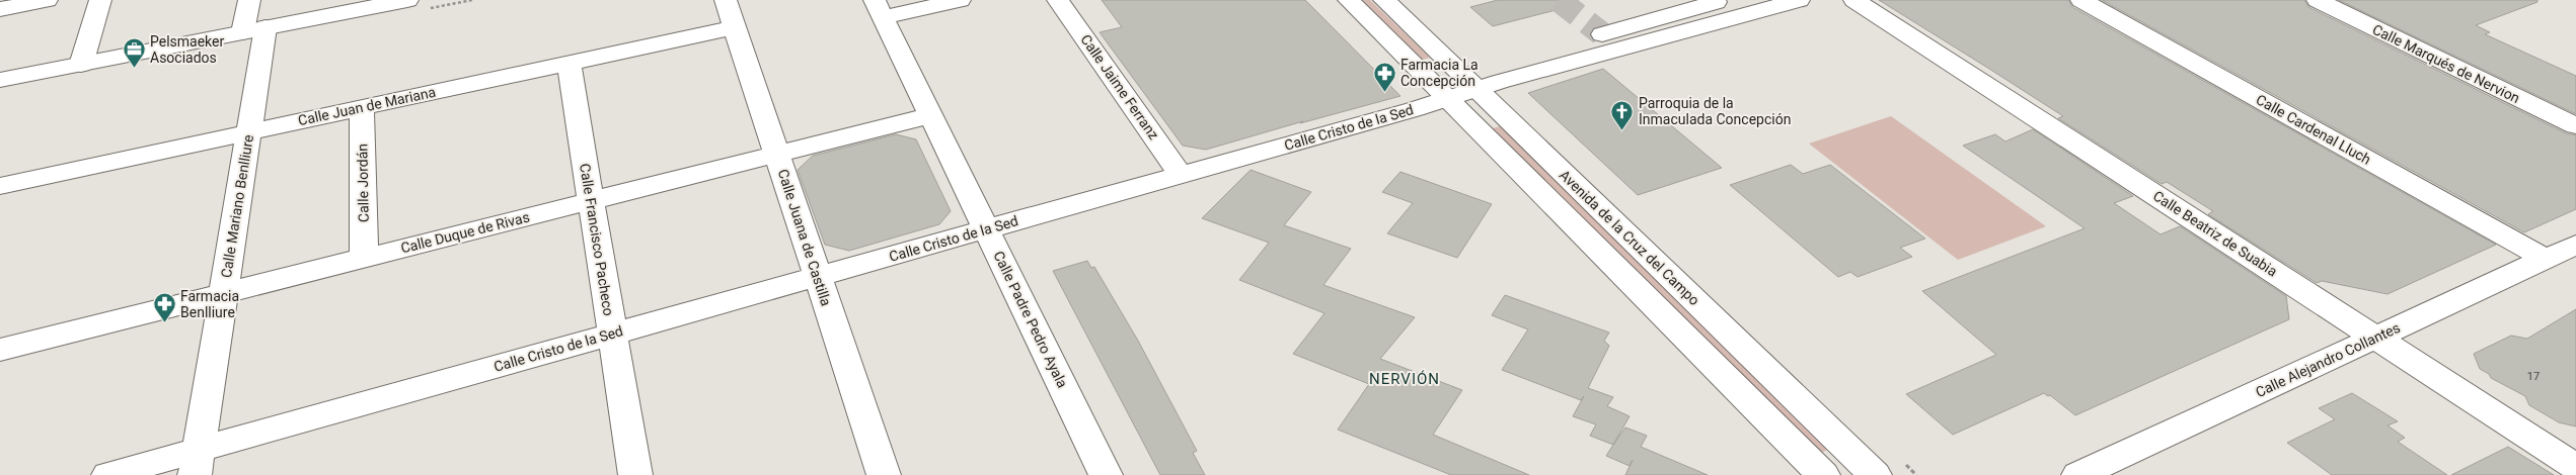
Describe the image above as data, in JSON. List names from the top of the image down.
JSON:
{
  "streets": {
    "street": [
      "Calle Marqués de Nervion",
      "Calle Jaime Ferranz",
      "Calle Juan de Mariana",
      "Calle Cristo de la Sed",
      "Calle Cardenal Lluch",
      "Calle Jordán",
      "Calle Mariano Benlliure",
      "Calle Duque de Rivas",
      "Calle Beatriz de Suabia",
      "Calle Juana de Castilla",
      "Avenida de la Cruz del Campo",
      "Calle Francisco Pacheco",
      "Calle Padre Pedro Ayala",
      "Calle Alejandro Collantes"
    ]
  },
  "crossings": [
    ["Calle Jaime Ferranz", "Calle Cristo de la Sed"],
    ["Calle Juan de Mariana", "Calle Jordán"],
    ["Calle Juan de Mariana", "Calle Mariano Benlliure"],
    ["Calle Juan de Mariana", "Calle Juana de Castilla"],
    ["Calle Juan de Mariana", "Calle Francisco Pacheco"],
    ["Calle Cristo de la Sed", "Calle Mariano Benlliure"],
    ["Calle Cristo de la Sed", "Calle Juana de Castilla"],
    ["Calle Cristo de la Sed", "Avenida de la Cruz del Campo"],
    ["Calle Cristo de la Sed", "Calle Francisco Pacheco"],
    ["Calle Cristo de la Sed", "Calle Padre Pedro Ayala"],
    ["Calle Cardenal Lluch", "Calle Alejandro Collantes"],
    ["Calle Jordán", "Calle Duque de Rivas"],
    ["Calle Mariano Benlliure", "Calle Duque de Rivas"],
    ["Calle Duque de Rivas", "Calle Juana de Castilla"],
    ["Calle Duque de Rivas", "Calle Francisco Pacheco"],
    ["Calle Duque de Rivas", "Calle Padre Pedro Ayala"],
    ["Calle Beatriz de Suabia", "Calle Alejandro Collantes"]
  ],
  "districts": ["NERVIÓN"],
  "places": {
    "office": ["Pelsmaeker Asociados"],
    "pharmacy": ["Farmacia La Concepción", "Farmacia Benlliure"],
    "church": ["Parroquia de la Inmaculada Concepción"]
  },
  "house_numbers": ["17"]
}
